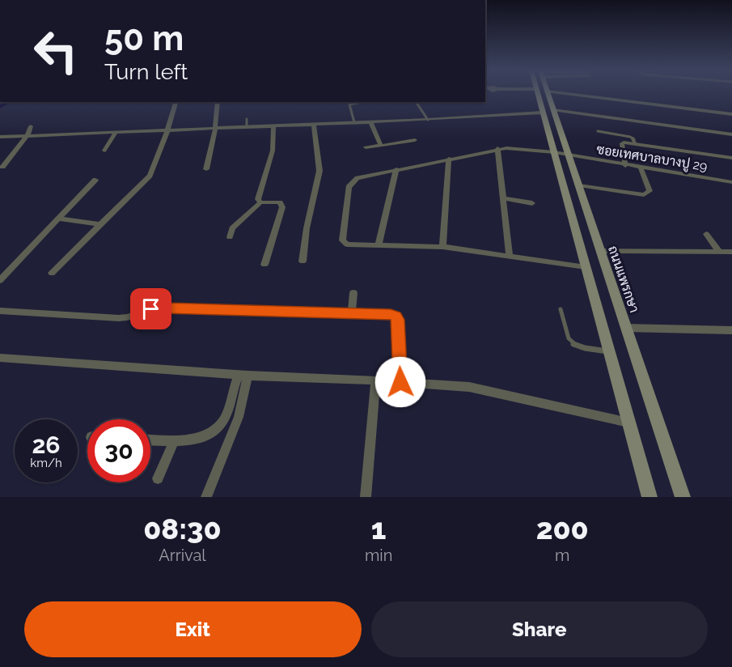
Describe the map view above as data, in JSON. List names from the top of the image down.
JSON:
{
  "streets": {
    "main road": ["ถนนแพรกษา"],
    "street": ["ซอยเทศบาลบางปู 29"]
  },
  "crossings": [
    ["ซอยเทศบาลบางปู 29", "ถนนแพรกษา"]
  ],
  "page": {
    "turn": ["50 m", "Turn left"],
    "speed": "26 km/h",
    "limit": "30",
    "eta": [
      "08:30",
      "Arrival",
      "1",
      "min",
      "200",
      "m"
    ],
    "buttons": ["Exit", "Share"]
  }
}
